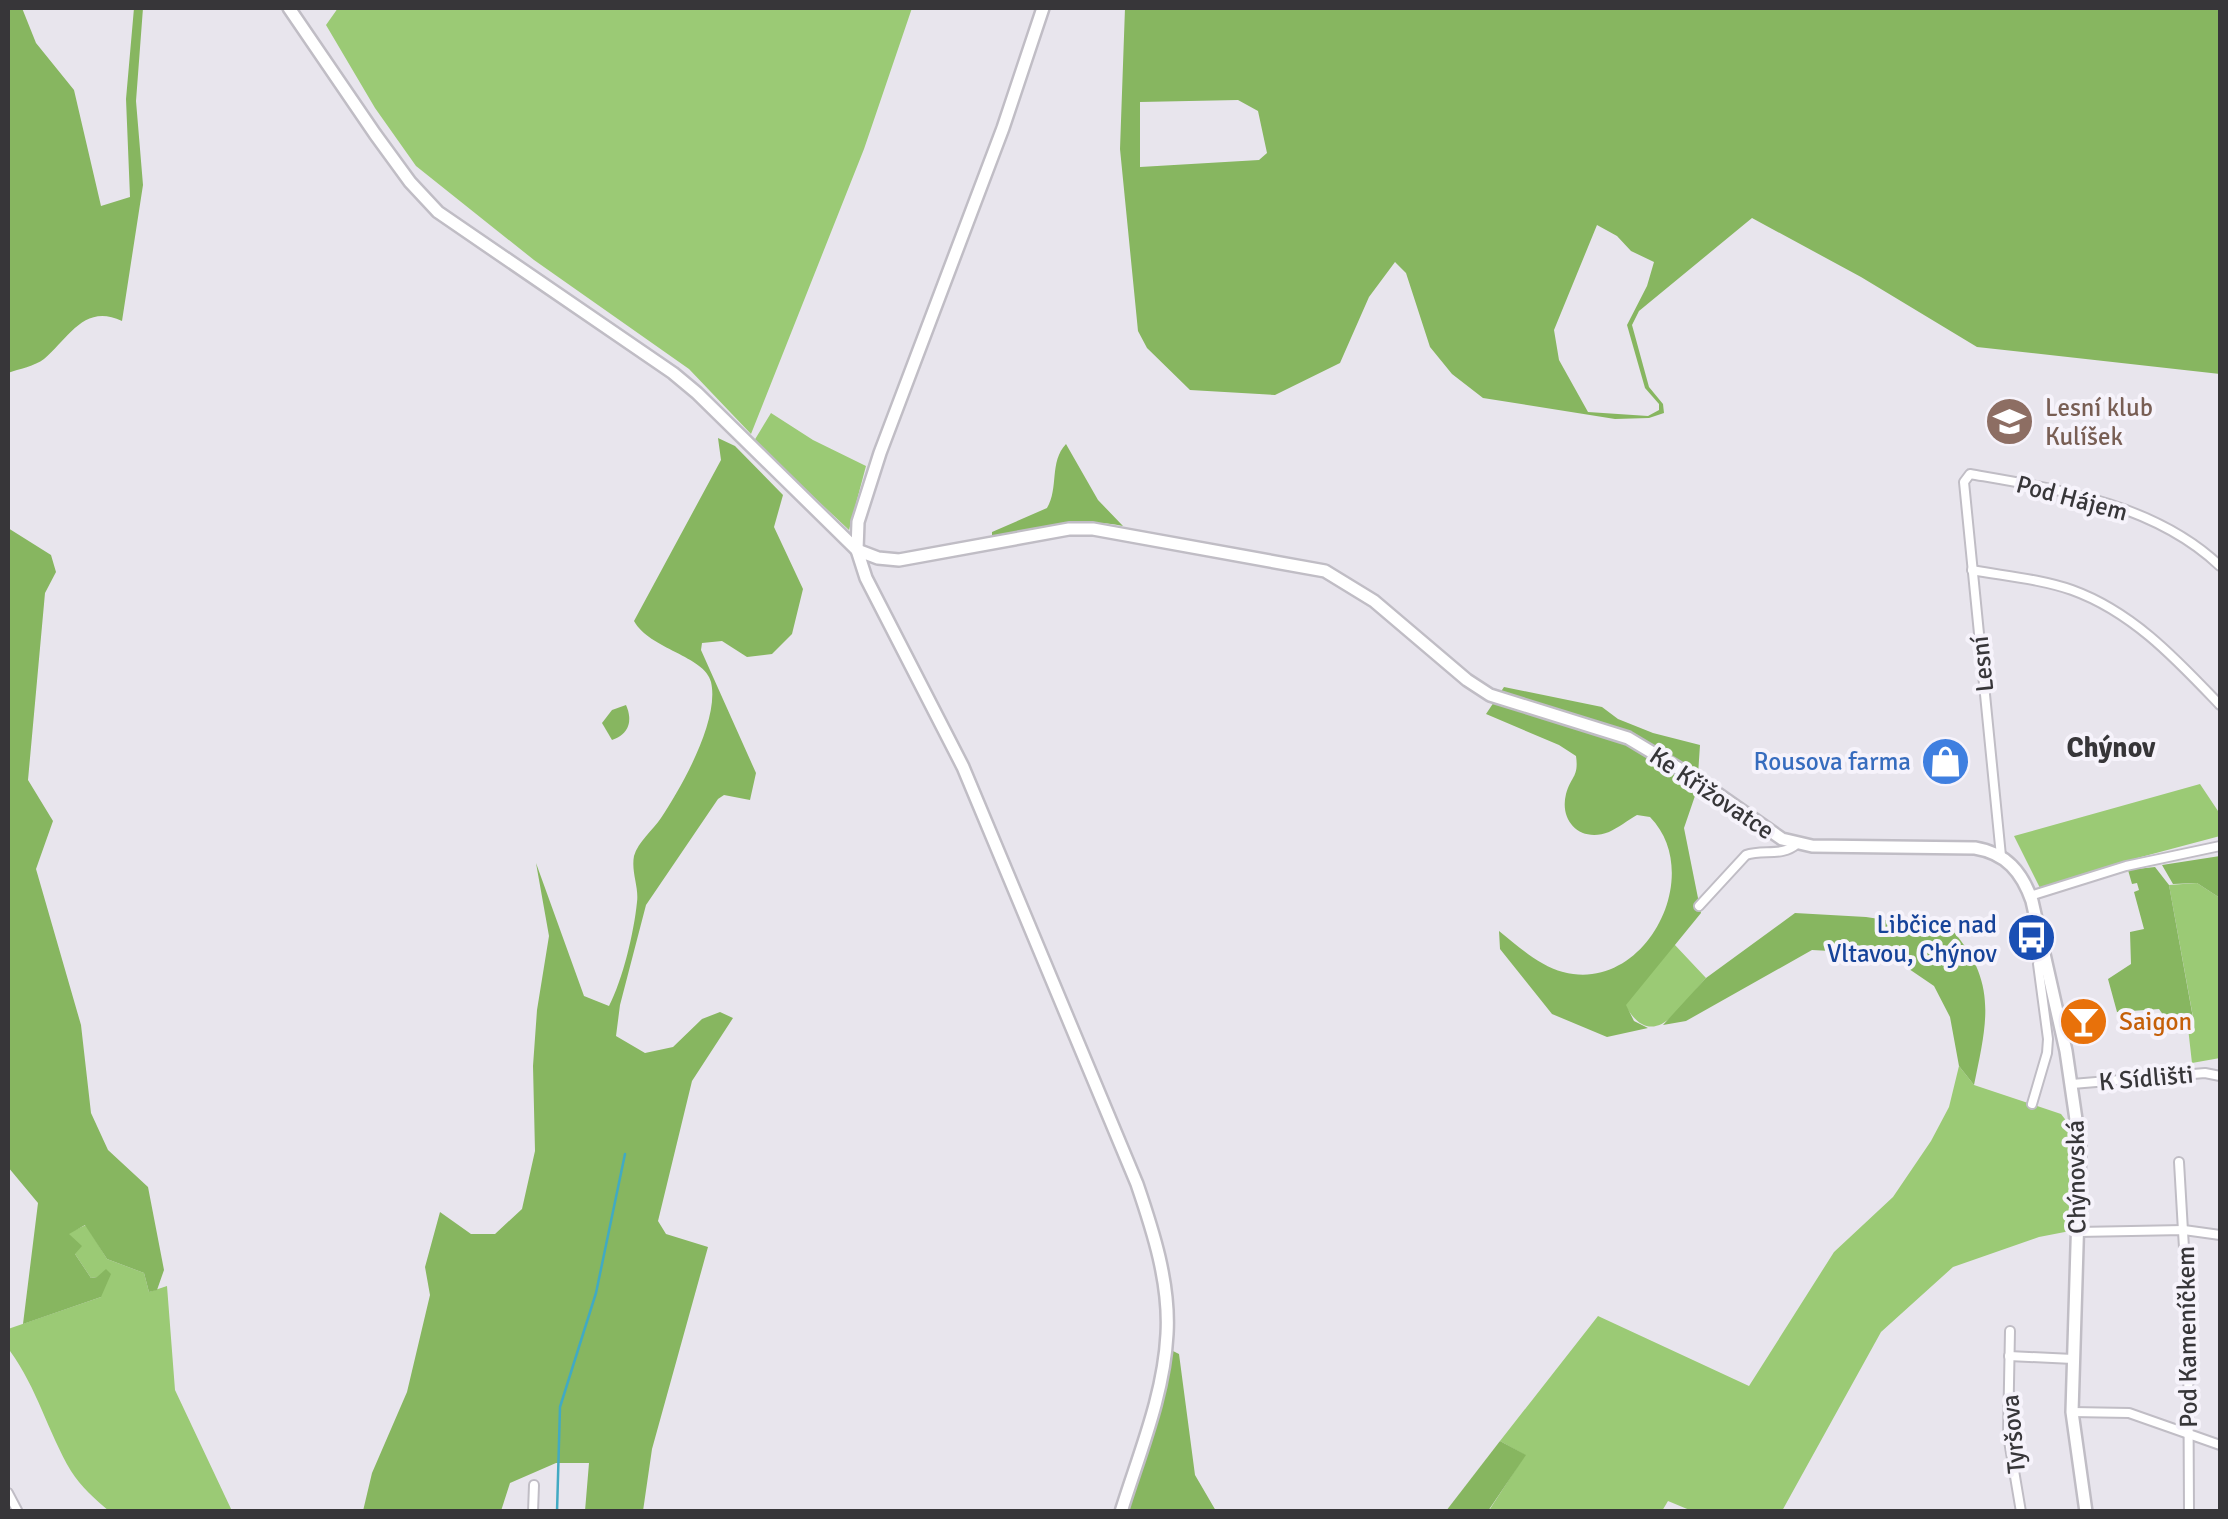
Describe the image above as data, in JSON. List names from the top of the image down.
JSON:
{
  "streets": {
    "street": [
      "Pod Hájem",
      "Lesní",
      "Ke Křižovatce",
      "K Sídlišti",
      "Chýnovská",
      "Pod Kameníčkem",
      "Tyršova"
    ]
  },
  "crossings": [
    ["Pod Hájem", "Lesní"],
    ["Lesní", "Ke Křižovatce"],
    ["Lesní", "Chýnovská"],
    ["Ke Křižovatce", "Chýnovská"],
    ["K Sídlišti", "Chýnovská"],
    ["Chýnovská", "Tyršova"]
  ],
  "districts": ["Chýnov"],
  "places": {
    "school or university": ["Lesní klub Kulíšek"],
    "shop": ["Rousova farma"],
    "bus stop": ["Libčice nad Vltavou, Chýnov"],
    "bar": ["Saigon"]
  }
}
